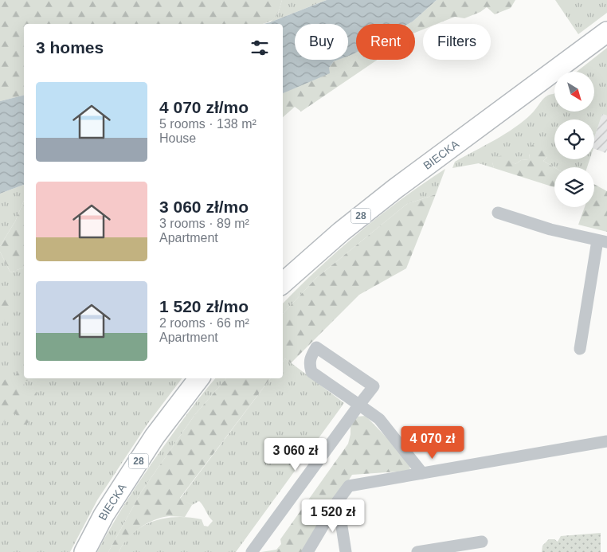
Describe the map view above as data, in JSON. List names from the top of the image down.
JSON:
{
  "streets": {
    "main road": ["BIECKA", "28"]
  },
  "north": "bottom right",
  "page": {
    "chip": ["Buy", "Rent", "Filters"],
    "heading": "3 homes",
    "list": [
      {
        "name": "4 070 zł/mo",
        "note": "5 rooms · 138 m² · House"
      },
      {
        "name": "3 060 zł/mo",
        "note": "3 rooms · 89 m² · Apartment"
      },
      {
        "name": "1 520 zł/mo",
        "note": "2 rooms · 66 m² · Apartment"
      }
    ],
    "price": ["4 070 zł", "3 060 zł", "1 520 zł"]
  }
}
